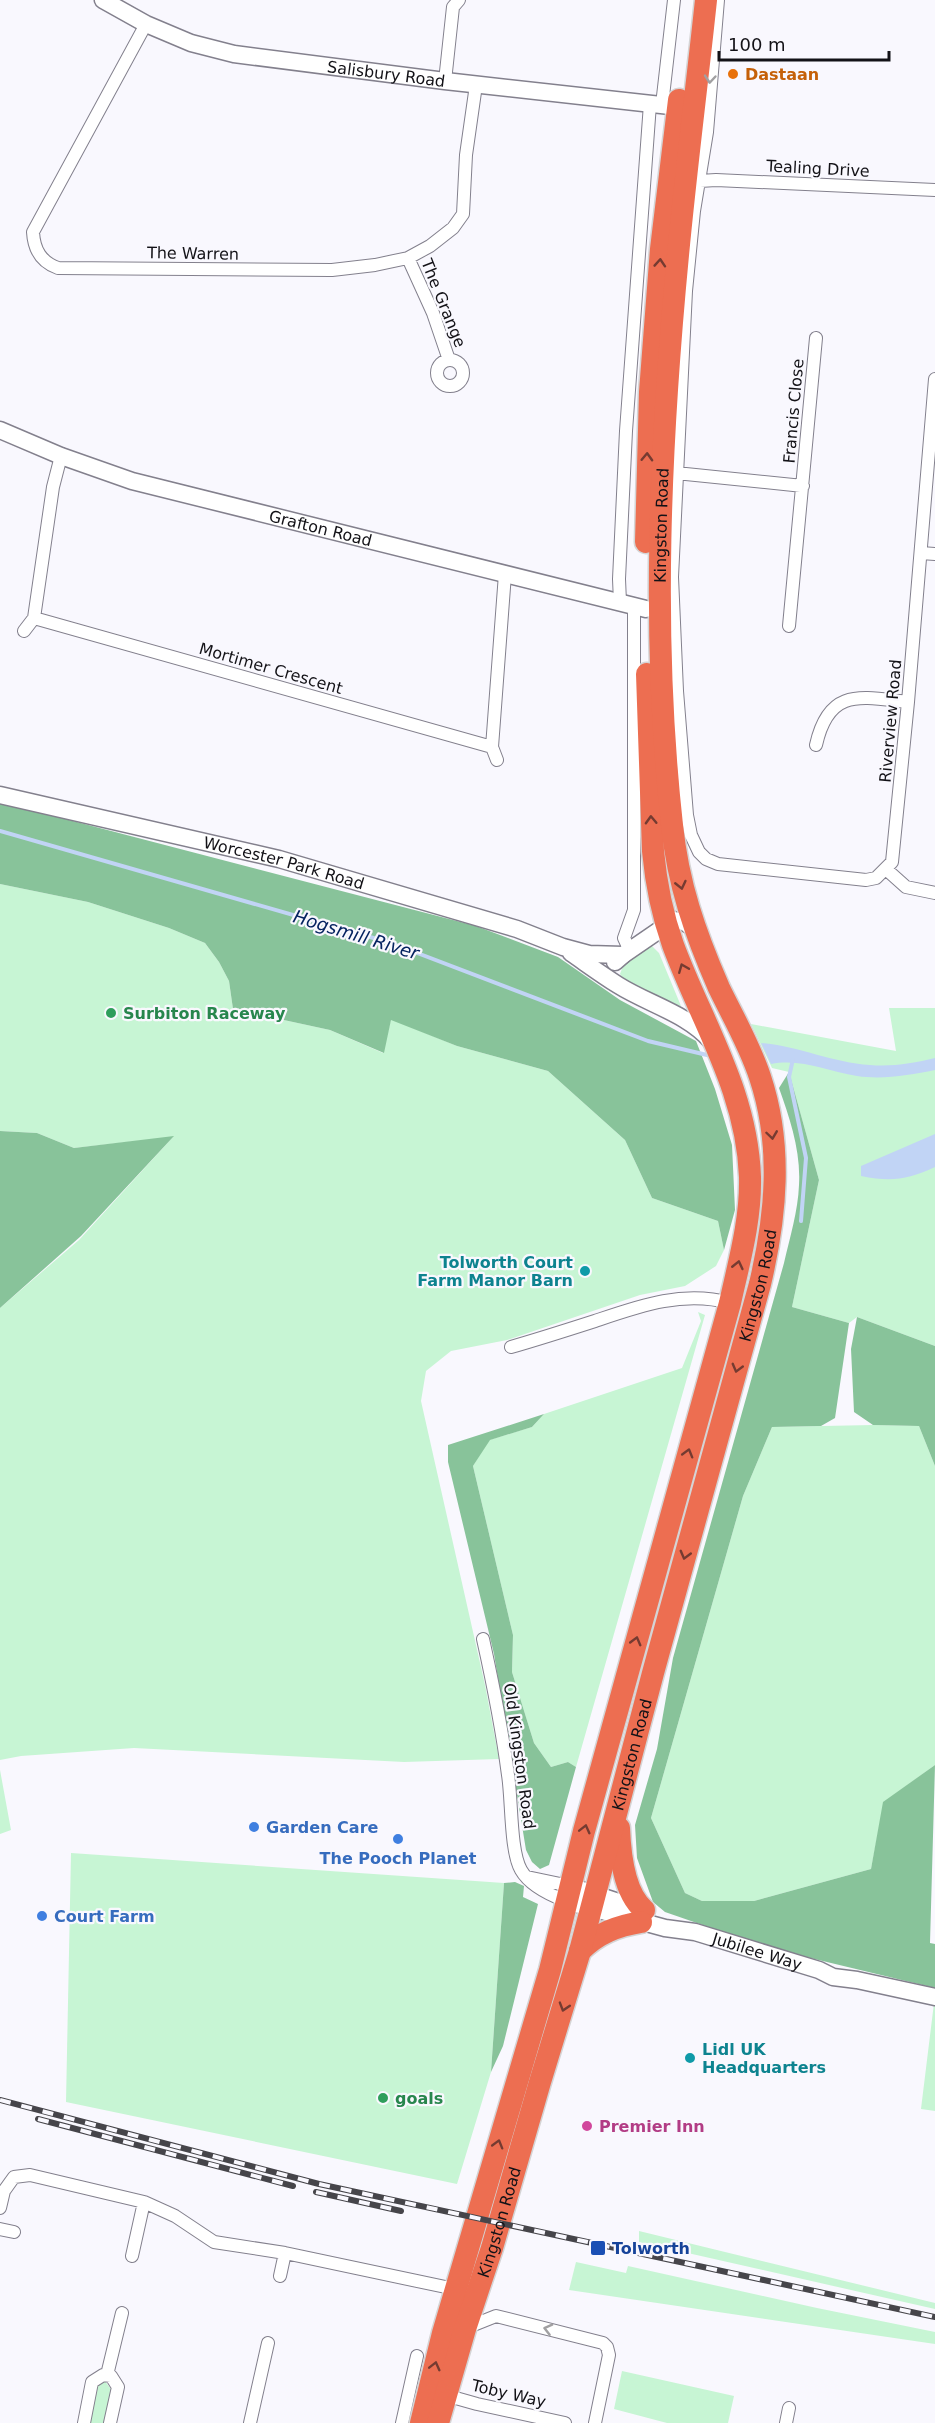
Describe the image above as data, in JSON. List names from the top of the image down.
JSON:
{
  "streets": {
    "highway": ["Kingston Road"],
    "street": [
      "Salisbury Road",
      "Tealing Drive",
      "The Warren",
      "The Grange",
      "Francis Close",
      "Grafton Road",
      "Mortimer Crescent",
      "Riverview Road",
      "Worcester Park Road",
      "Old Kingston Road",
      "Jubilee Way",
      "Toby Way"
    ]
  },
  "crossings": [
    ["Salisbury Road", "The Warren"],
    ["Salisbury Road", "Kingston Road"],
    ["Tealing Drive", "Kingston Road"],
    ["The Warren", "The Grange"],
    ["Francis Close", "Kingston Road"],
    ["Kingston Road", "Grafton Road"],
    ["Kingston Road", "Riverview Road"],
    ["Kingston Road", "Old Kingston Road"],
    ["Kingston Road", "Jubilee Way"],
    ["Kingston Road", "Toby Way"],
    ["Old Kingston Road", "Jubilee Way"]
  ],
  "water": ["Hogsmill River"],
  "places": {
    "other": [
      "Dastaan",
      "Surbiton Raceway",
      "Tolworth Court Farm Manor Barn",
      "Garden Care",
      "The Pooch Planet",
      "Court Farm",
      "Lidl UK Headquarters",
      "goals",
      "Premier Inn"
    ],
    "transit": ["Tolworth"]
  },
  "scale_bar": "100 m"
}
